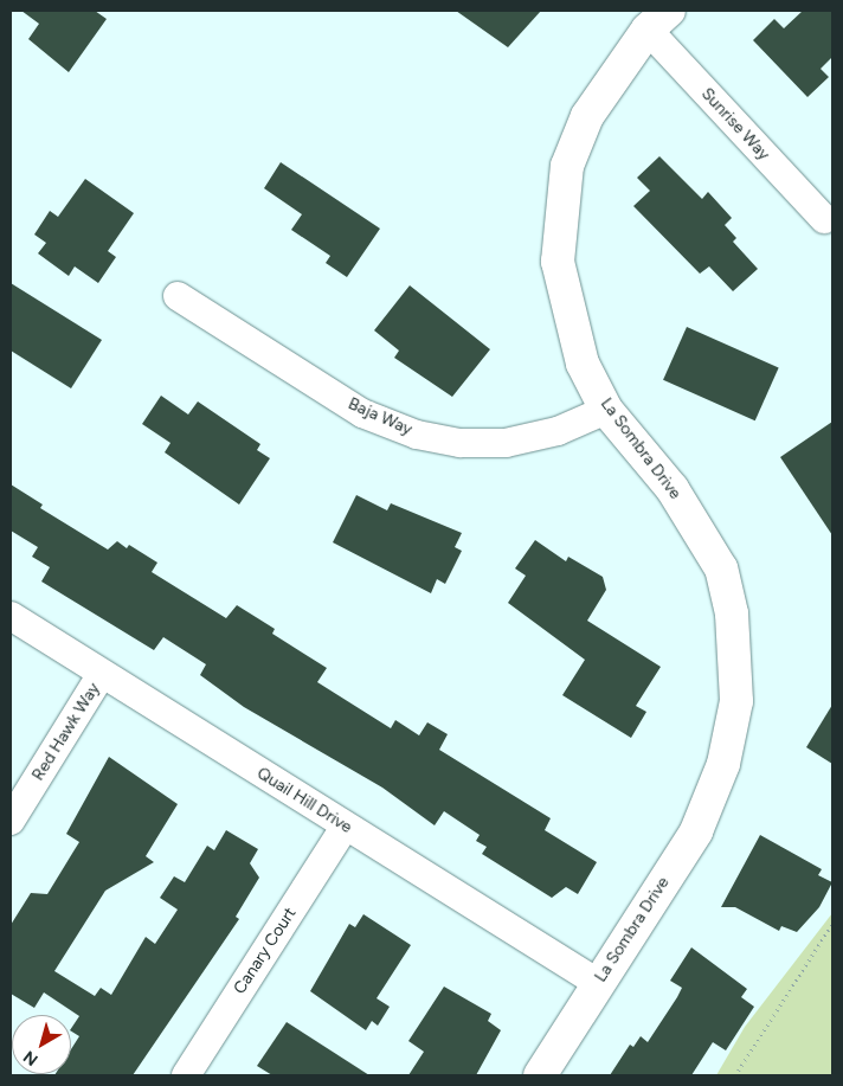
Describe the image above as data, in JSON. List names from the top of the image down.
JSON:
{
  "streets": {
    "street": [
      "Sunrise Way",
      "Baja Way",
      "La Sombra Drive",
      "Red Hawk Way",
      "Quail Hill Drive",
      "Canary Court"
    ]
  },
  "crossings": [
    ["Sunrise Way", "La Sombra Drive"],
    ["Baja Way", "La Sombra Drive"],
    ["La Sombra Drive", "Quail Hill Drive"],
    ["Red Hawk Way", "Quail Hill Drive"],
    ["Quail Hill Drive", "Canary Court"]
  ],
  "north": "bottom left"
}
